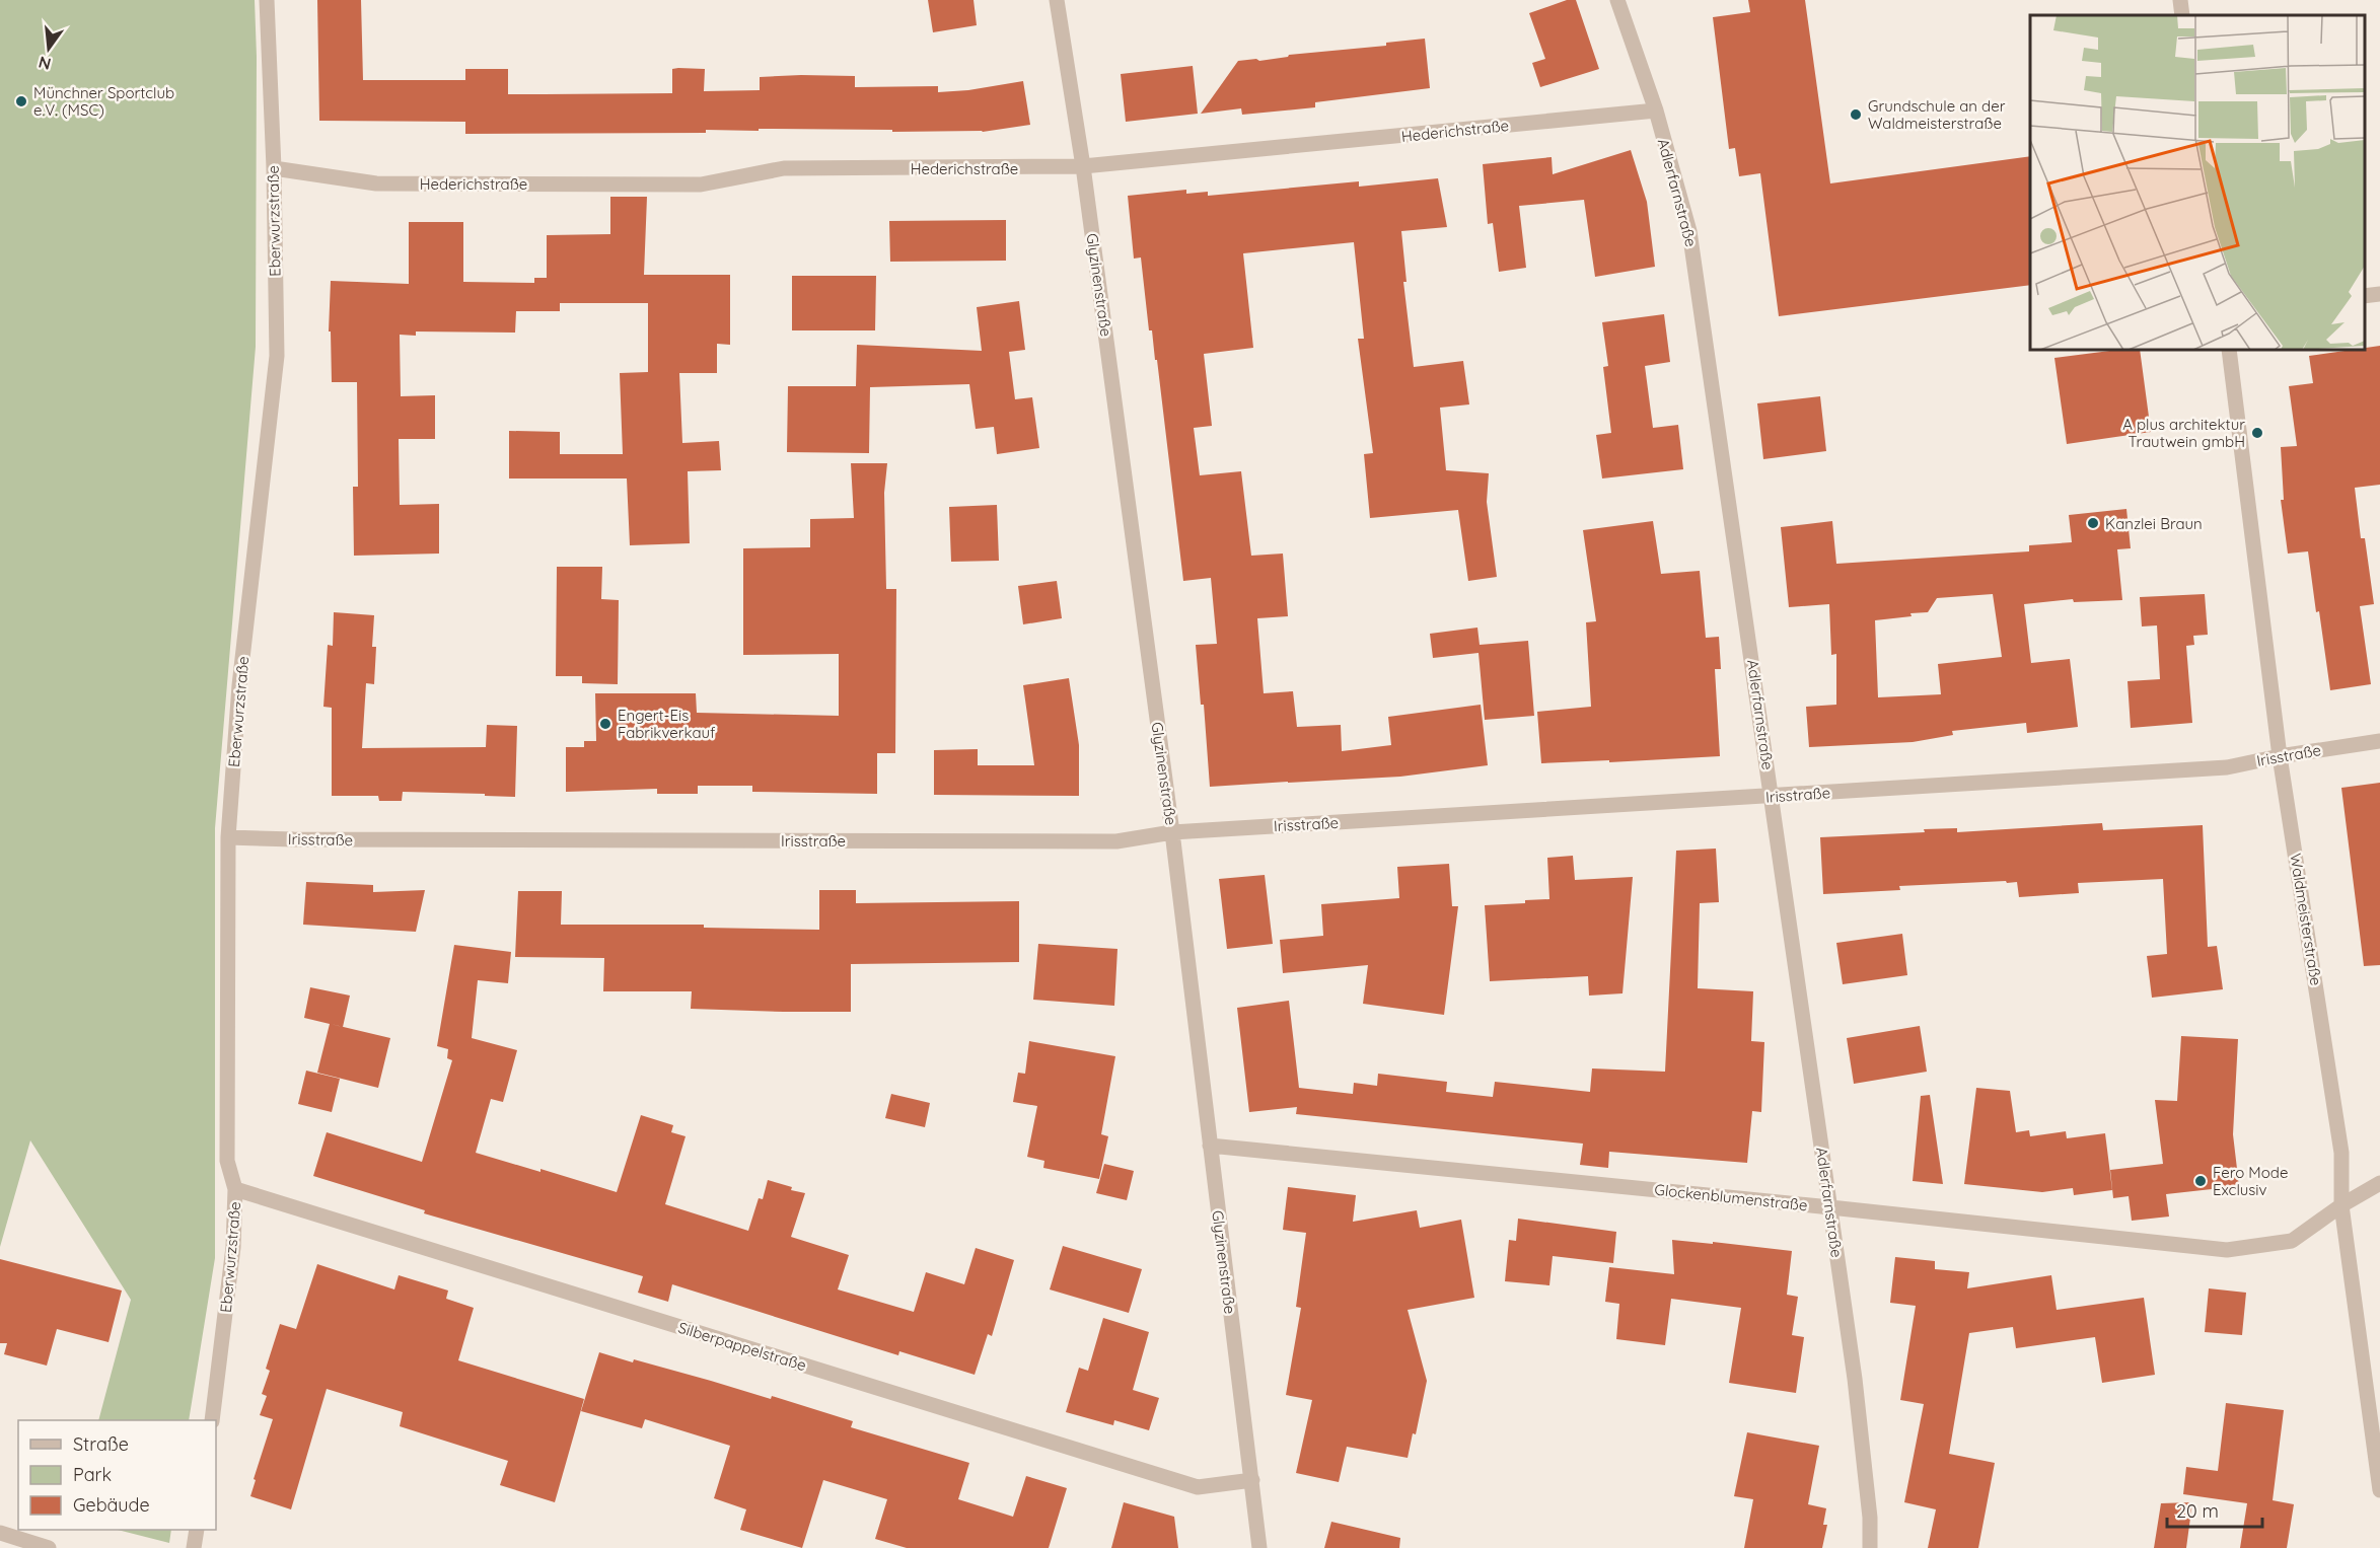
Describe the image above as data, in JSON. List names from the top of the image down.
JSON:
{
  "streets": {
    "street": [
      "Hederichstraße",
      "Adlerfarnstraße",
      "Eberwurzstraße",
      "Glyzinenstraße",
      "Irisstraße",
      "Waldmeisterstraße",
      "Glockenblumenstraße",
      "Silberpappelstraße"
    ]
  },
  "crossings": [
    ["Hederichstraße", "Adlerfarnstraße"],
    ["Hederichstraße", "Eberwurzstraße"],
    ["Hederichstraße", "Glyzinenstraße"],
    ["Adlerfarnstraße", "Irisstraße"],
    ["Adlerfarnstraße", "Glockenblumenstraße"],
    ["Eberwurzstraße", "Irisstraße"],
    ["Eberwurzstraße", "Silberpappelstraße"],
    ["Glyzinenstraße", "Irisstraße"],
    ["Glyzinenstraße", "Glockenblumenstraße"],
    ["Glyzinenstraße", "Silberpappelstraße"],
    ["Irisstraße", "Waldmeisterstraße"],
    ["Waldmeisterstraße", "Glockenblumenstraße"]
  ],
  "places": [
    "Münchner Sportclub e.V. (MSC)",
    "Grundschule an der Waldmeisterstraße",
    "A plus architektur Trautwein gmbH",
    "Kanzlei Braun",
    "Engert-Eis Fabrikverkauf",
    "Fero Mode Exclusiv"
  ],
  "legend": ["Straße", "Park", "Gebäude"],
  "scale_bar": "20 m",
  "north": "bottom"
}
